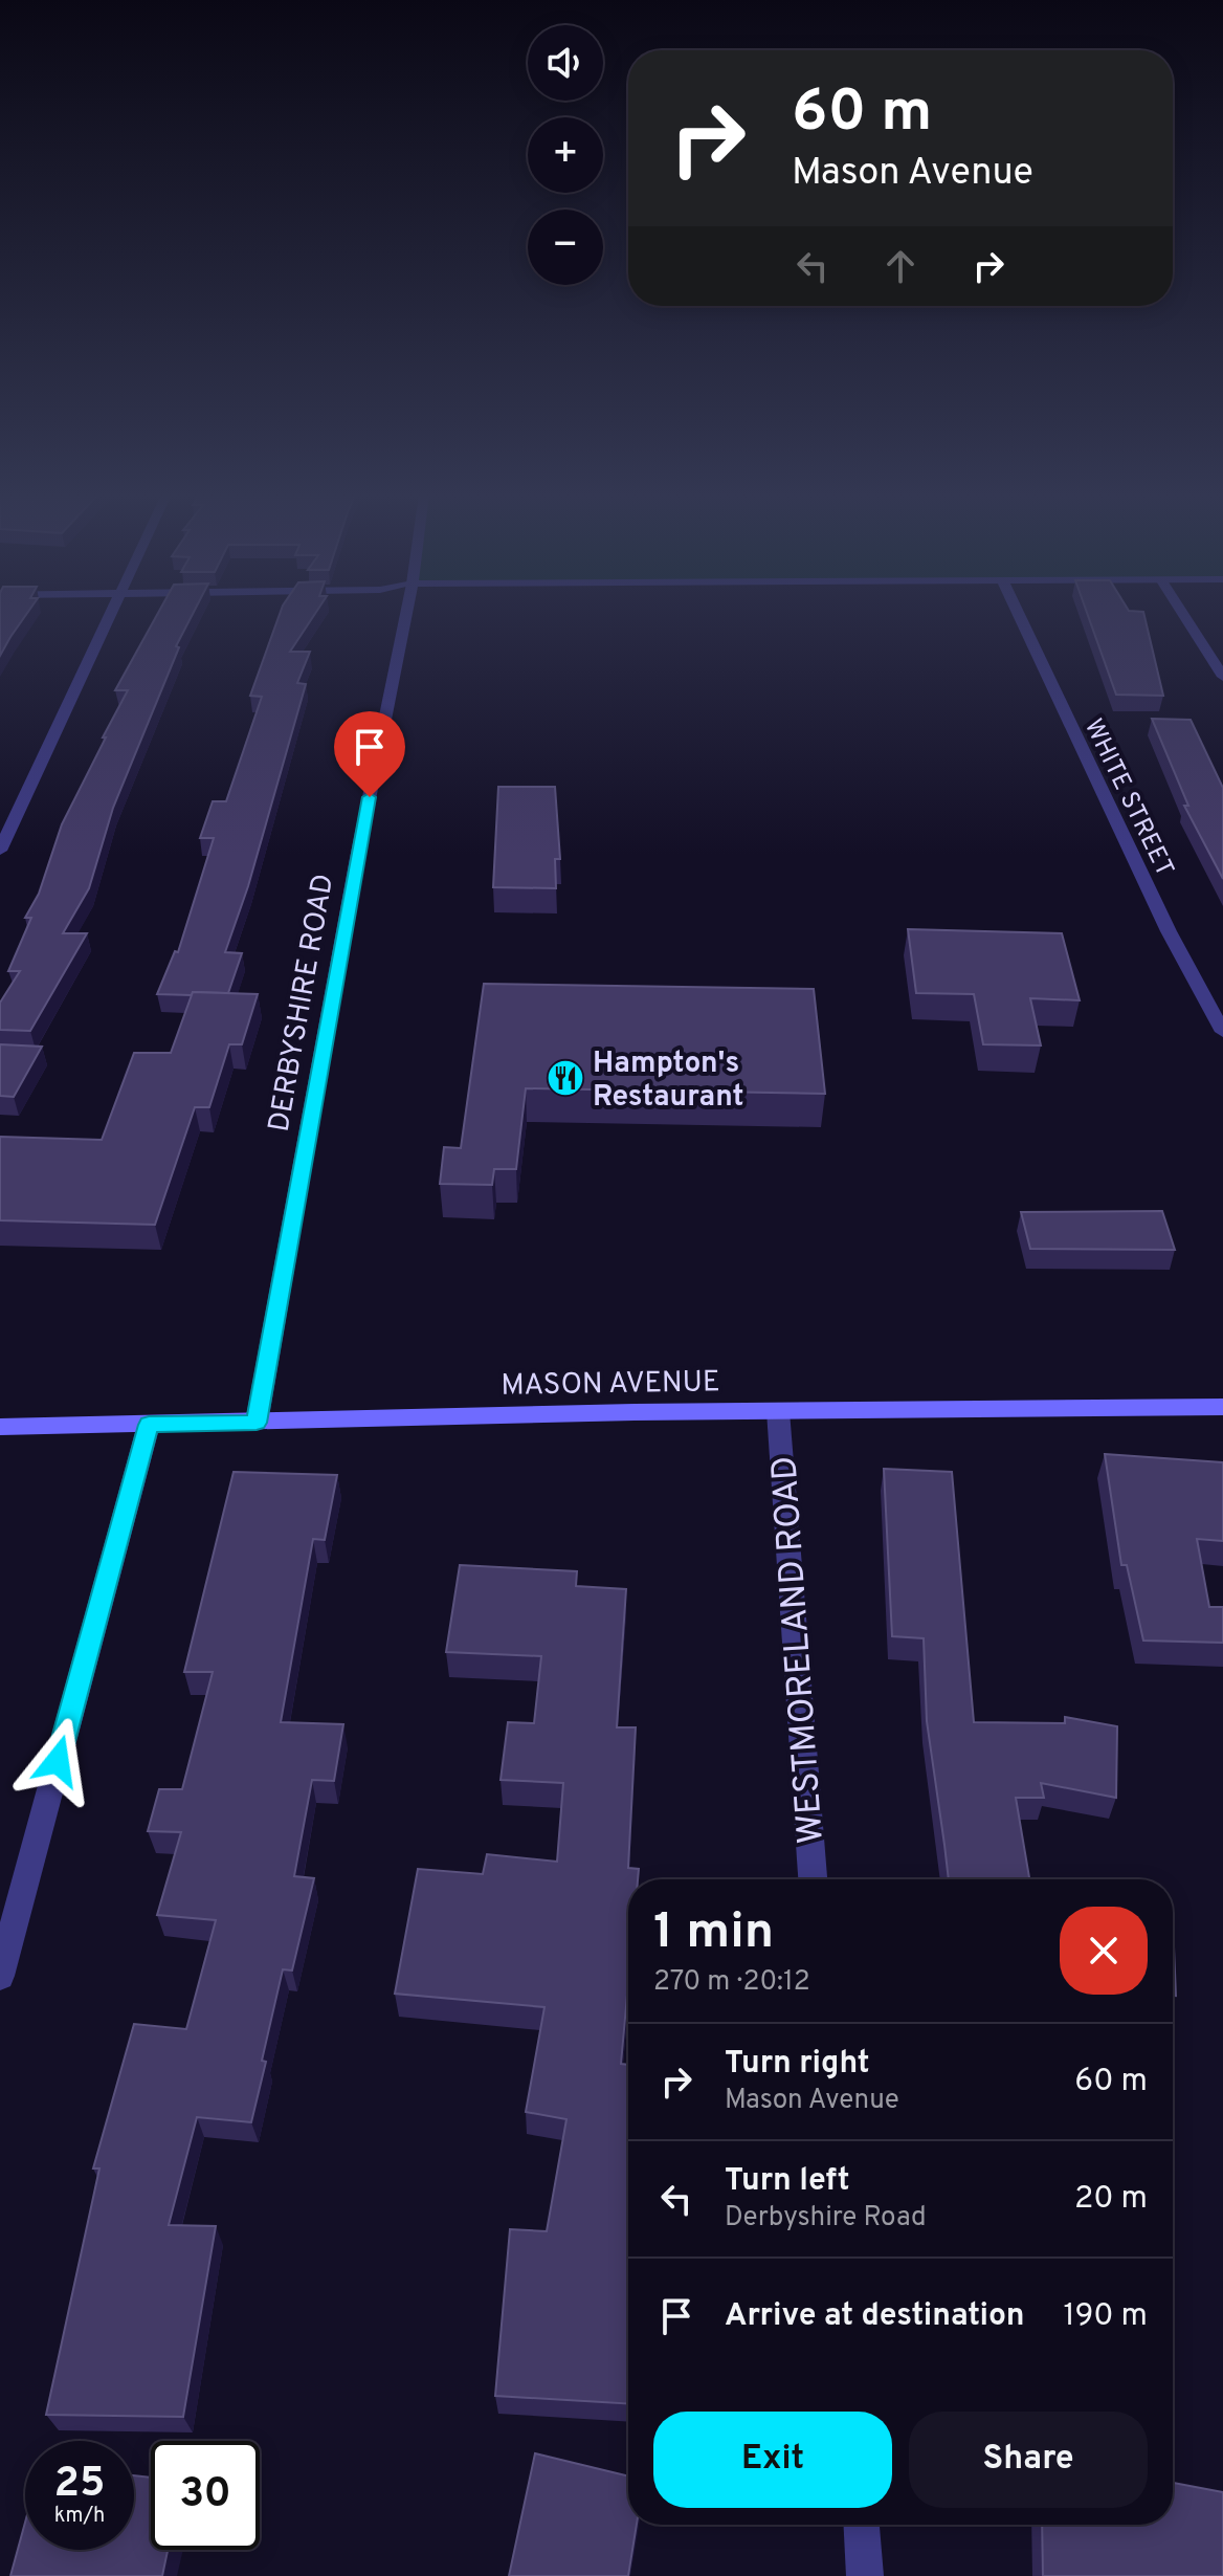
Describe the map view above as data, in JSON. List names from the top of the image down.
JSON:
{
  "streets": {
    "main road": ["MASON AVENUE"],
    "street": ["WHITE STREET", "DERBYSHIRE ROAD", "WESTMORELAND ROAD"]
  },
  "crossings": [
    ["DERBYSHIRE ROAD", "MASON AVENUE"],
    ["MASON AVENUE", "WESTMORELAND ROAD"]
  ],
  "places": {
    "restaurant": ["Hampton's Restaurant"]
  },
  "page": {
    "map_buttons": ["+", "−"],
    "turn": ["60 m", "Mason Avenue"],
    "heading": ["1 min", "270 m · 20:12"],
    "list": [
      {
        "name": "Turn right",
        "note": "Mason Avenue",
        "value": "60 m"
      },
      {
        "name": "Turn left",
        "note": "Derbyshire Road",
        "value": "20 m"
      },
      {
        "name": "Arrive at destination",
        "value": "190 m"
      }
    ],
    "buttons": ["Exit", "Share"],
    "speed": "25 km/h",
    "limit": "30"
  }
}
